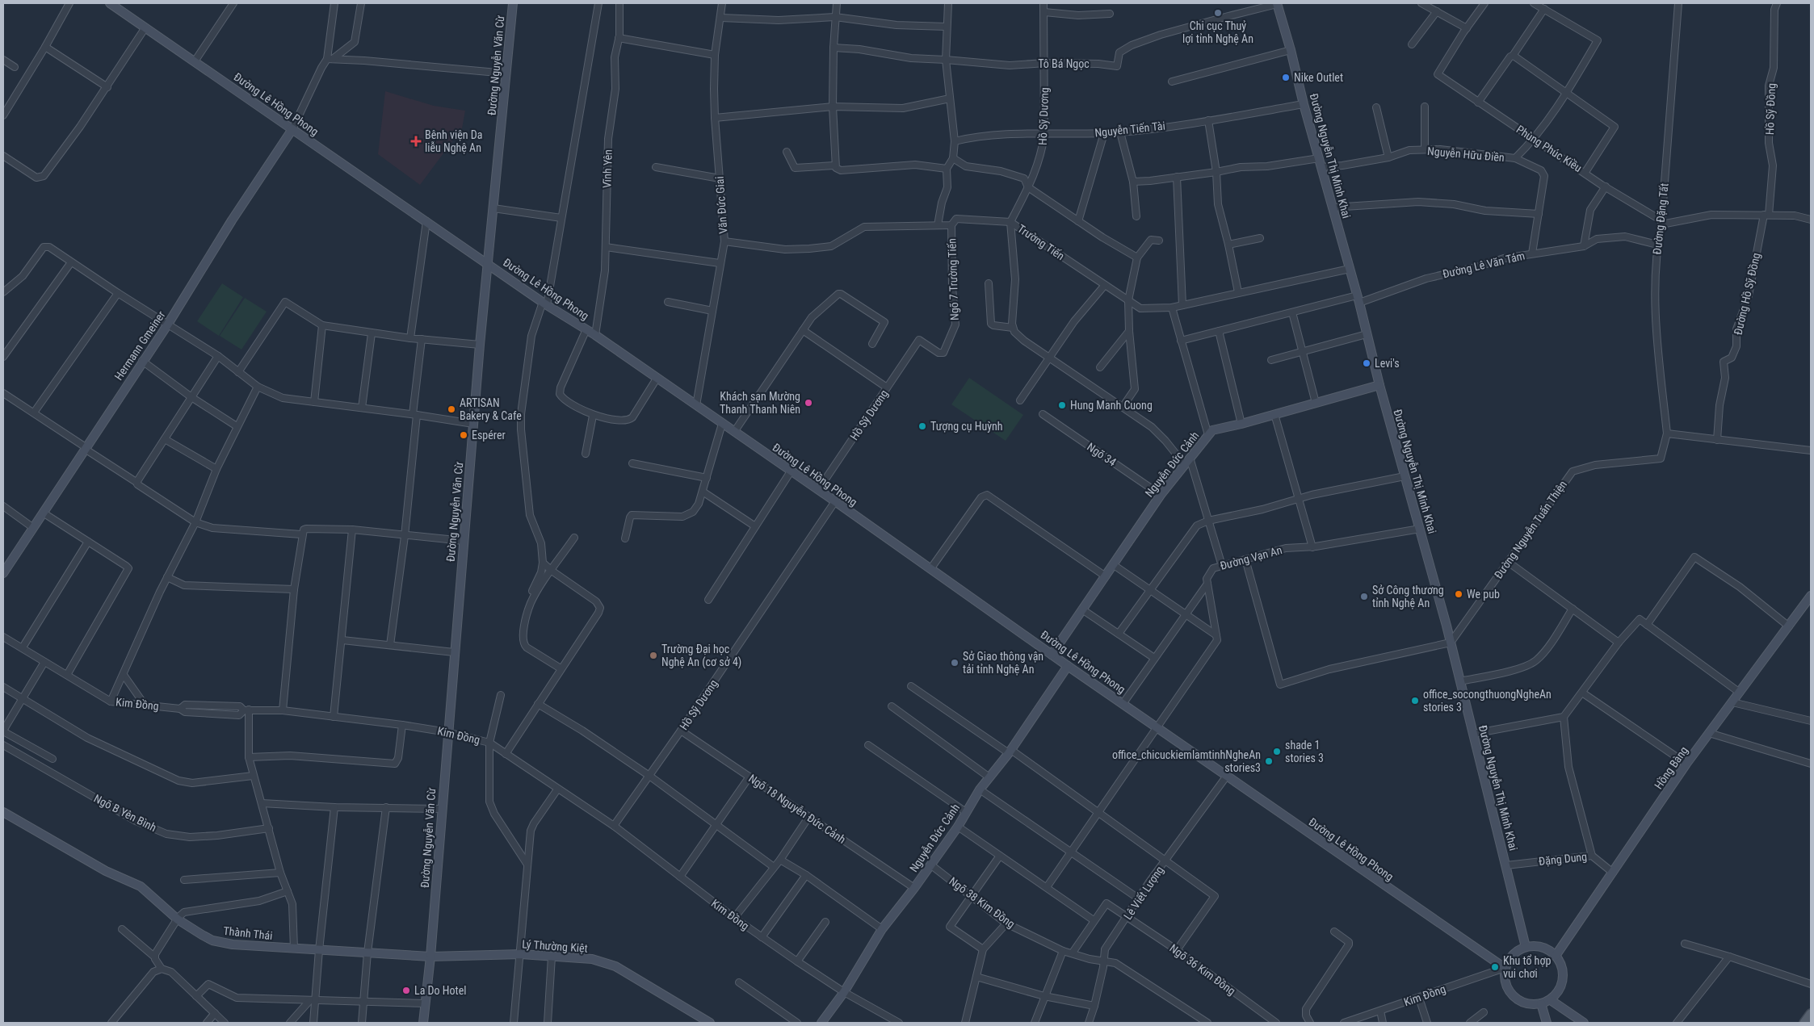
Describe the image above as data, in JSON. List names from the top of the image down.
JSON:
{
  "streets": {
    "main road": [
      "Đường Nguyễn Văn Cừ",
      "Đường Lê Hồng Phong",
      "Đường Nguyễn Thị Minh Khai",
      "Hermann Gmeiner",
      "Nguyễn Đức Cảnh",
      "Hồng Bàng",
      "Thành Thái",
      "Lý Thường Kiệt"
    ],
    "street": [
      "Tô Bá Ngọc",
      "Hồ Sỹ Đồng",
      "Hồ Sỹ Dương",
      "Nguyễn Tiến Tài",
      "Phùng Phúc Kiều",
      "Nguyễn Hữu Điền",
      "Vĩnh Yên",
      "Văn Đức Giai",
      "Đường Đặng Tất",
      "Trường Tiến",
      "Đường Lê Văn Tám",
      "Ngõ 7 Trường Tiến",
      "Đường Hồ Sỹ Đồng",
      "Ngõ 34",
      "Đường Nguyễn Tuấn Thiện",
      "Đường Vạn An",
      "Kim Đồng",
      "Ngõ 18 Nguyễn Đức Cảnh",
      "Ngõ B Yên Bình",
      "Đặng Dung",
      "Lê Viết Lượng",
      "Ngõ 38 Kim Đồng",
      "Ngõ 36 Kim Đồng"
    ]
  },
  "crossings": [
    ["Tô Bá Ngọc", "Hồ Sỹ Dương"],
    ["Tô Bá Ngọc", "Đường Nguyễn Thị Minh Khai"],
    ["Đường Nguyễn Văn Cừ", "Đường Lê Hồng Phong"],
    ["Đường Nguyễn Văn Cừ", "Kim Đồng"],
    ["Đường Nguyễn Văn Cừ", "Thành Thái"],
    ["Đường Nguyễn Văn Cừ", "Lý Thường Kiệt"],
    ["Đường Lê Hồng Phong", "Hồ Sỹ Dương"],
    ["Đường Lê Hồng Phong", "Đường Nguyễn Thị Minh Khai"],
    ["Đường Lê Hồng Phong", "Vĩnh Yên"],
    ["Đường Lê Hồng Phong", "Văn Đức Giai"],
    ["Đường Lê Hồng Phong", "Hermann Gmeiner"],
    ["Đường Lê Hồng Phong", "Nguyễn Đức Cảnh"],
    ["Đường Lê Hồng Phong", "Kim Đồng"],
    ["Đường Lê Hồng Phong", "Hồng Bàng"],
    ["Đường Lê Hồng Phong", "Lê Viết Lượng"],
    ["Hồ Sỹ Đồng", "Đường Hồ Sỹ Đồng"],
    ["Hồ Sỹ Dương", "Nguyễn Tiến Tài"],
    ["Hồ Sỹ Dương", "Trường Tiến"],
    ["Hồ Sỹ Dương", "Ngõ 7 Trường Tiến"],
    ["Hồ Sỹ Dương", "Kim Đồng"],
    ["Hồ Sỹ Dương", "Ngõ 18 Nguyễn Đức Cảnh"],
    ["Nguyễn Tiến Tài", "Đường Nguyễn Thị Minh Khai"],
    ["Phùng Phúc Kiều", "Đường Đặng Tất"],
    ["Nguyễn Hữu Điền", "Đường Nguyễn Thị Minh Khai"],
    ["Nguyễn Hữu Điền", "Đường Lê Văn Tám"],
    ["Đường Nguyễn Thị Minh Khai", "Trường Tiến"],
    ["Đường Nguyễn Thị Minh Khai", "Đường Lê Văn Tám"],
    ["Đường Nguyễn Thị Minh Khai", "Nguyễn Đức Cảnh"],
    ["Đường Nguyễn Thị Minh Khai", "Đường Nguyễn Tuấn Thiện"],
    ["Đường Nguyễn Thị Minh Khai", "Đường Vạn An"],
    ["Đường Nguyễn Thị Minh Khai", "Kim Đồng"],
    ["Đường Nguyễn Thị Minh Khai", "Hồng Bàng"],
    ["Đường Nguyễn Thị Minh Khai", "Đặng Dung"],
    ["Văn Đức Giai", "Trường Tiến"],
    ["Đường Đặng Tất", "Đường Lê Văn Tám"],
    ["Đường Đặng Tất", "Đường Nguyễn Tuấn Thiện"],
    ["Trường Tiến", "Ngõ 7 Trường Tiến"],
    ["Ngõ 34", "Nguyễn Đức Cảnh"],
    ["Nguyễn Đức Cảnh", "Kim Đồng"],
    ["Nguyễn Đức Cảnh", "Ngõ 18 Nguyễn Đức Cảnh"],
    ["Nguyễn Đức Cảnh", "Ngõ 38 Kim Đồng"],
    ["Kim Đồng", "Hồng Bàng"],
    ["Hồng Bàng", "Đặng Dung"],
    ["Lê Viết Lượng", "Ngõ 38 Kim Đồng"],
    ["Lê Viết Lượng", "Ngõ 36 Kim Đồng"],
    ["Thành Thái", "Lý Thường Kiệt"]
  ],
  "places": {
    "other": [
      "Chi cục Thuỷ lợi tỉnh Nghệ An",
      "Nike Outlet",
      "Levi's",
      "Khách sạn Mường Thanh Thanh Niên",
      "Hung Manh Cuong",
      "ARTISAN Bakery & Cafe",
      "Tượng cụ Huỳnh",
      "Espérer",
      "We pub",
      "Sở Công thương tỉnh Nghệ An",
      "Trường Đại học Nghệ An (cơ sở 4)",
      "Sở Giao thông vận tải tỉnh Nghệ An",
      "office_socongthuongNgheAn stories 3",
      "shade 1 stories 3",
      "office_chicuckiemlamtinhNgheAn stories3",
      "Khu tổ hợp vui chơi",
      "La Do Hotel"
    ],
    "health": ["Bệnh viện Da liễu Nghệ An"]
  }
}
